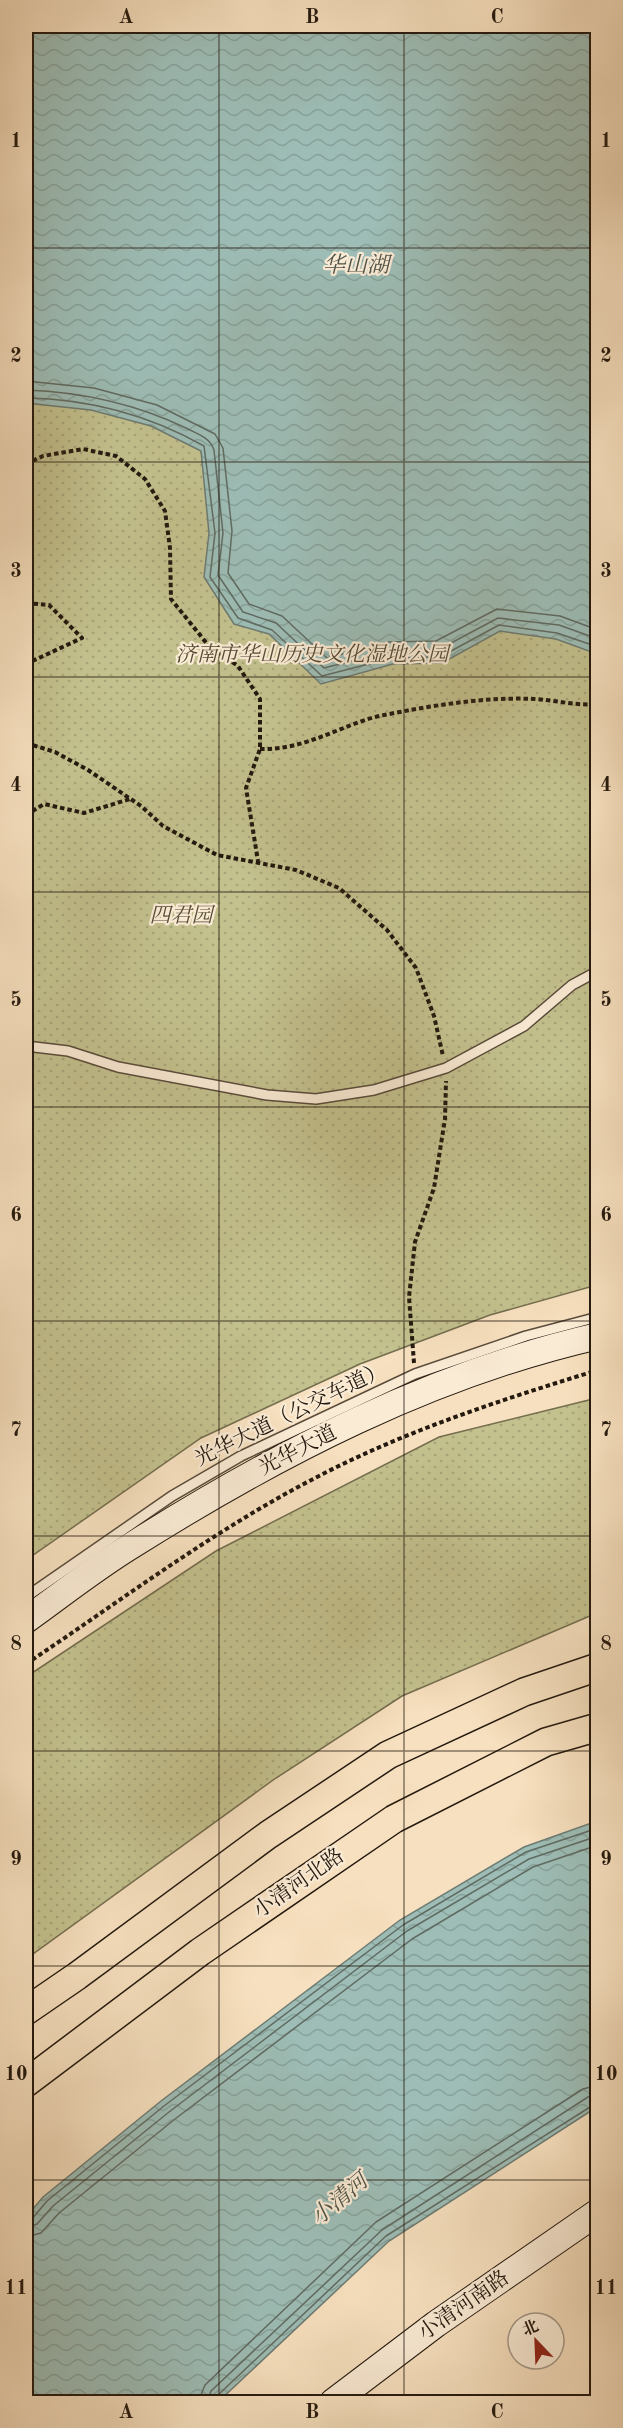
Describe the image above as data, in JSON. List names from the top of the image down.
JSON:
{
  "streets": {
    "main road": ["光华大道", "小清河北路", "小清河南路"],
    "lane": ["光华大道（公交车道）"]
  },
  "water": ["华山湖", "小清河"],
  "parks": ["济南市华山历史文化湿地公园", "四君园"],
  "north": "top left",
  "grid": {
    "columns": ["A", "B", "C"],
    "rows": [
      "1",
      "2",
      "3",
      "4",
      "5",
      "6",
      "7",
      "8",
      "9",
      "10",
      "11"
    ]
  }
}
